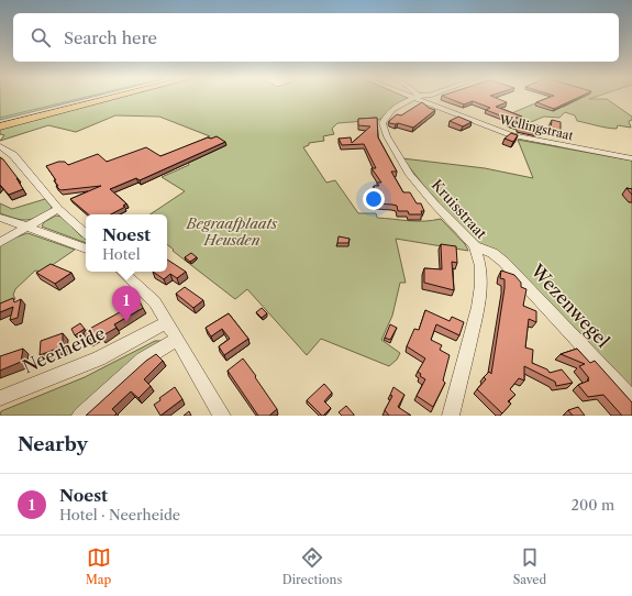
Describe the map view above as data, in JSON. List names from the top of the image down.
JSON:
{
  "streets": {
    "street": [
      "Wellingstraat",
      "Kruisstraat",
      "Wezenwegel",
      "Neerheide"
    ]
  },
  "crossings": [
    ["Kruisstraat", "Wezenwegel"]
  ],
  "parks": ["Begraafplaats Heusden"],
  "page": {
    "search": "Search here",
    "popup": ["Noest", "Hotel"],
    "pins": "1",
    "heading": "Nearby",
    "list": [
      {
        "mark": "1",
        "name": "Noest",
        "note": "Hotel · Neerheide",
        "value": "200 m"
      }
    ],
    "nav": ["Map", "Directions", "Saved"]
  }
}
